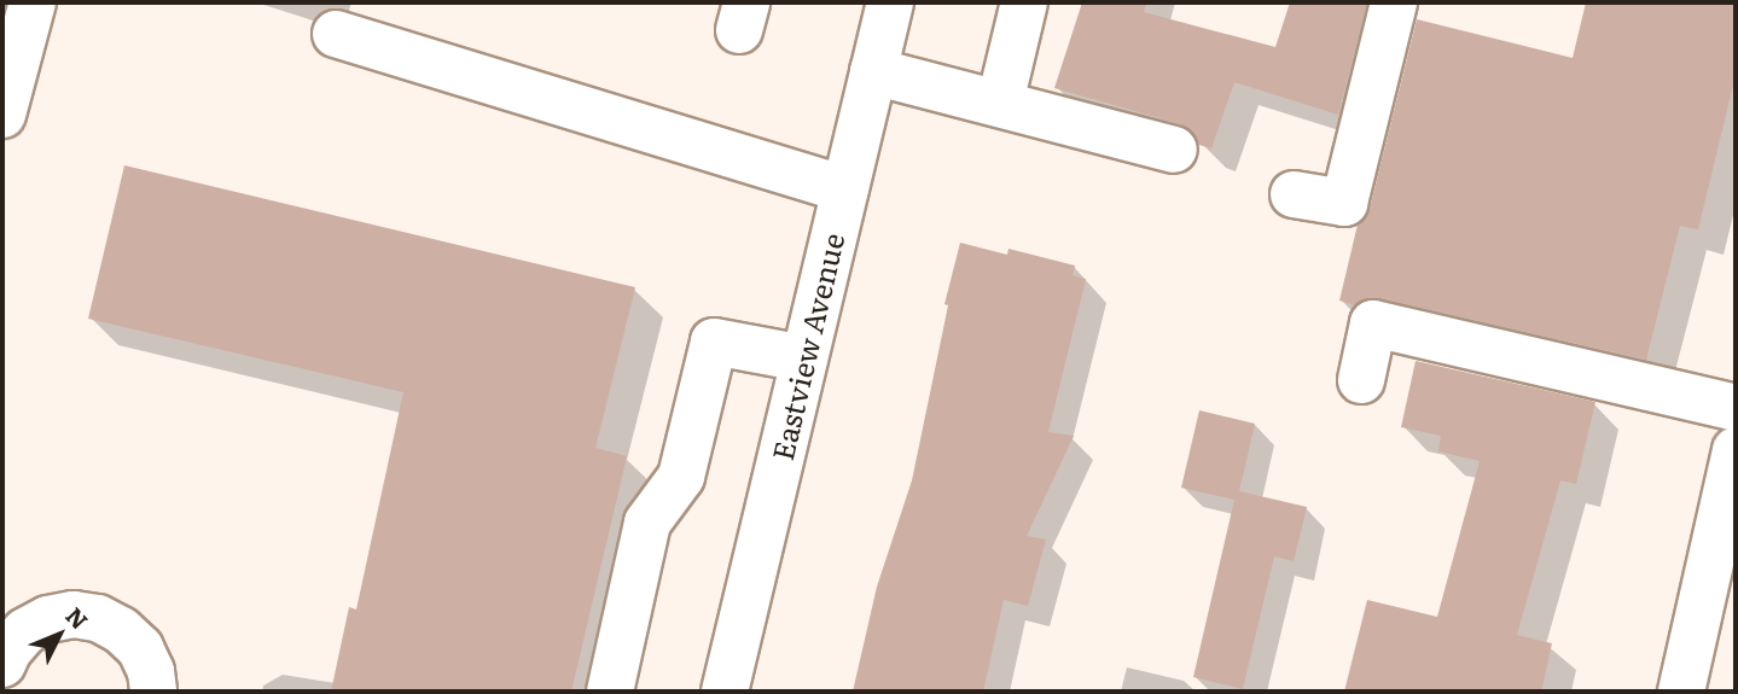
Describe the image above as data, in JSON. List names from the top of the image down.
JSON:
{
  "streets": {
    "street": ["Eastview Avenue"]
  },
  "north": "top right"
}
